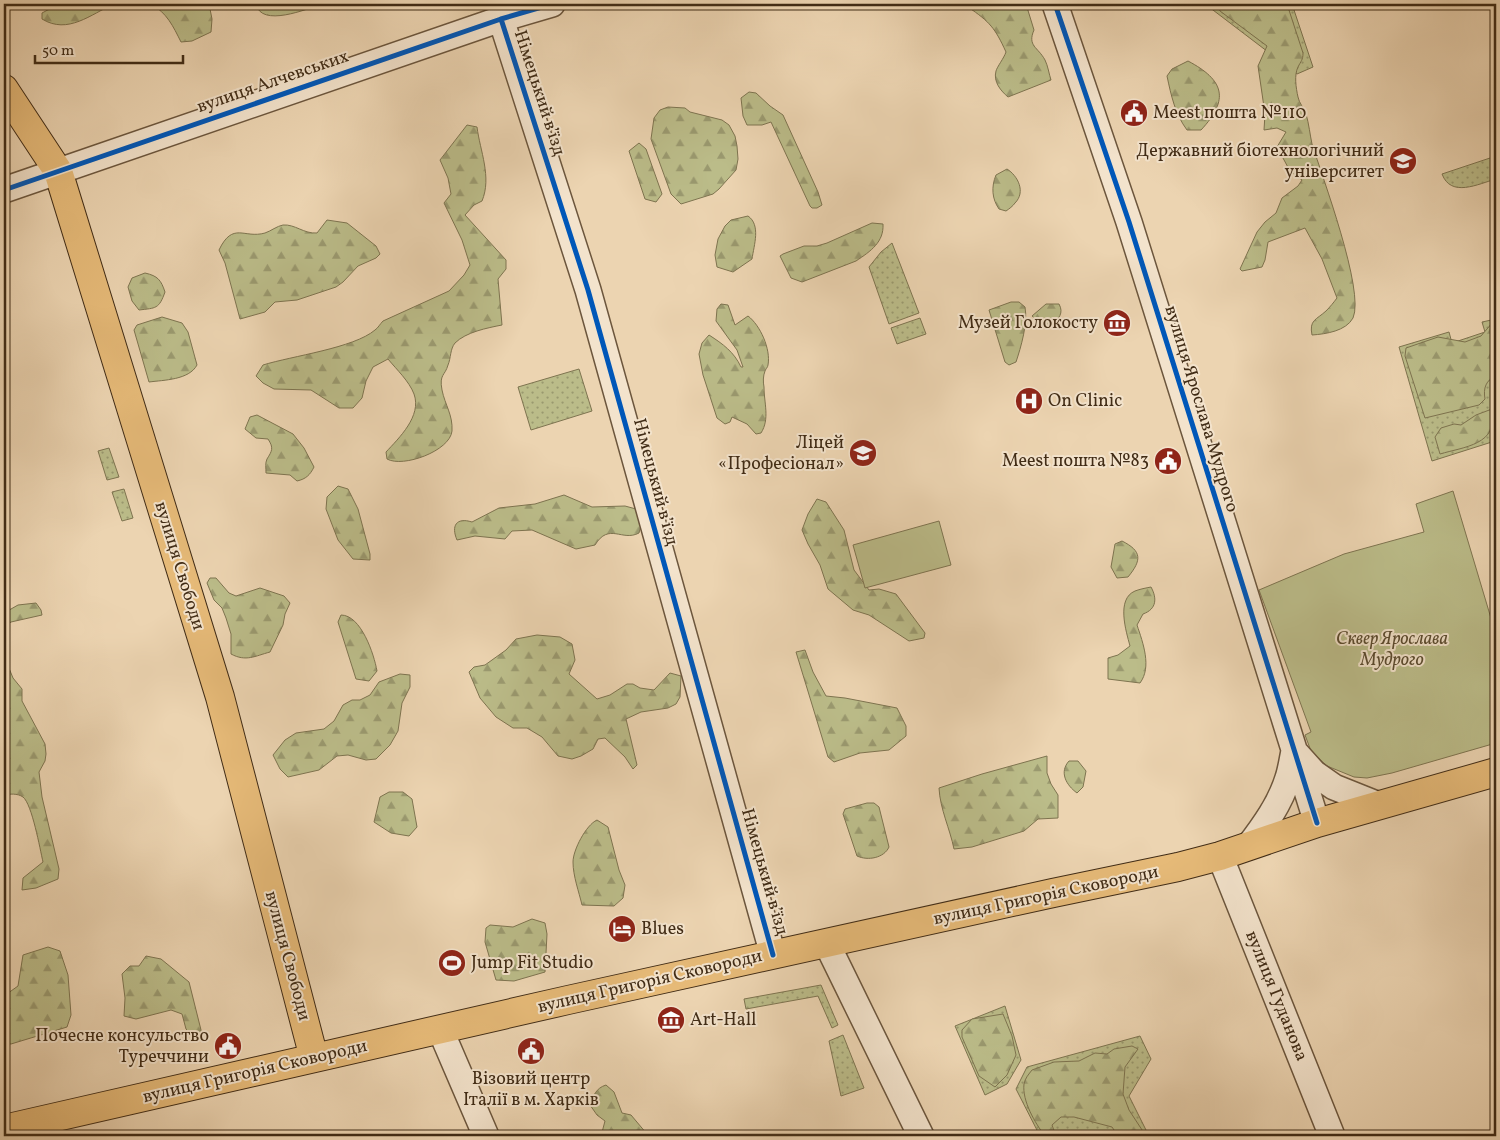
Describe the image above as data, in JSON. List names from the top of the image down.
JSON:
{
  "streets": {
    "main road": ["вулиця Свободи", "вулиця Григорія Сковороди"],
    "street": [
      "вулиця Алчевських",
      "Німецький в’їзд",
      "вулиця Ярослава Мудрого",
      "вулиця Гуданова"
    ]
  },
  "crossings": [
    ["вулиця Алчевських", "Німецький в’їзд"],
    ["вулиця Алчевських", "вулиця Свободи"],
    ["Німецький в’їзд", "вулиця Григорія Сковороди"],
    ["вулиця Ярослава Мудрого", "вулиця Григорія Сковороди"],
    ["вулиця Свободи", "вулиця Григорія Сковороди"],
    ["вулиця Григорія Сковороди", "вулиця Гуданова"]
  ],
  "parks": ["Сквер Ярослава Мудрого"],
  "places": {
    "public building": [
      "Meest пошта №110",
      "Meest пошта №83",
      "Почесне консульство Туреччини",
      "Візовий центр Італії в м. Харків"
    ],
    "school or university": ["Державний біотехнологічний університет", "Ліцей «Професіонал»"],
    "museum": ["Музей Голокосту", "Art-Hall"],
    "hospital": ["On Clinic"],
    "hotel": ["Blues"],
    "sports": ["Jump Fit Studio"]
  },
  "scale_bar": "50 m"
}
